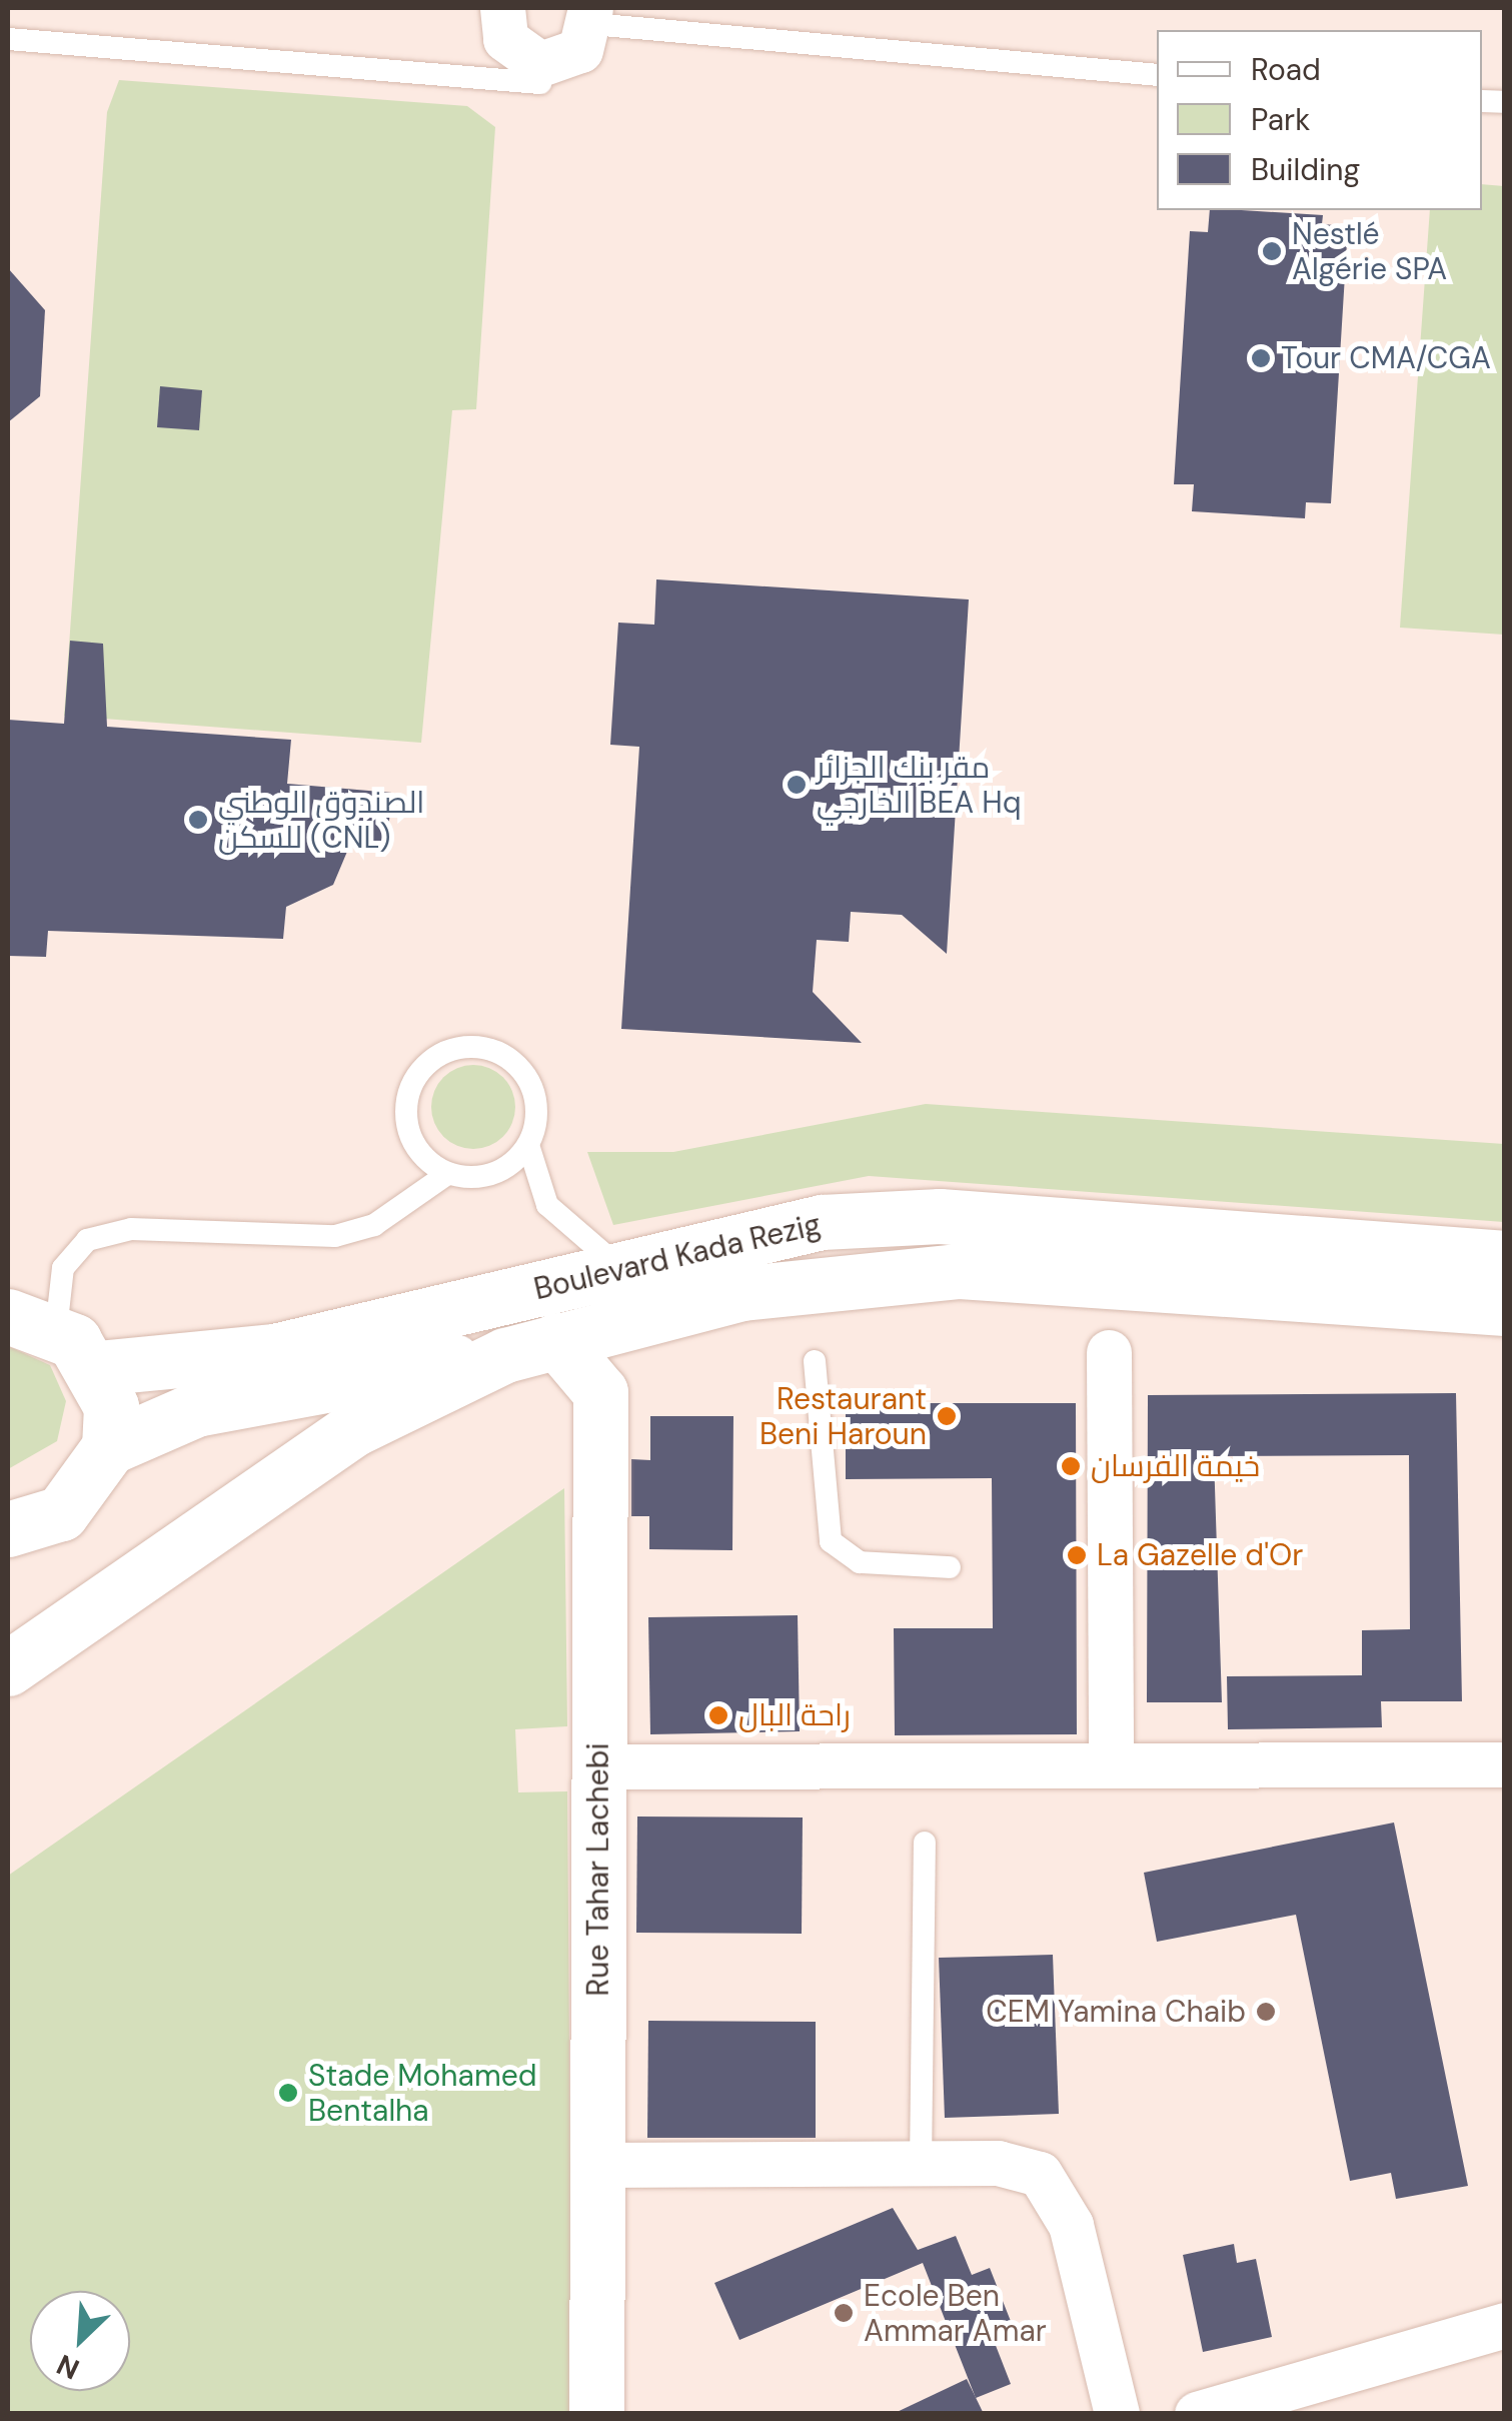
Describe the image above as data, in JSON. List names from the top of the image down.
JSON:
{
  "streets": {
    "main road": ["Boulevard Kada Rezig", "Rue Tahar Lachebi"]
  },
  "crossings": [
    ["Boulevard Kada Rezig", "Rue Tahar Lachebi"]
  ],
  "places": [
    "Nestlé Algérie SPA",
    "Tour CMA/CGA",
    "مقر بنك الجزائر الخارجي BEA Hq",
    "الصندوق الوطني للسكن (CNL)",
    "Restaurant Beni Haroun",
    "خيمة الفرسان",
    "La Gazelle d'Or",
    "راحة البال",
    "CEM Yamina Chaib",
    "Stade Mohamed Bentalha",
    "Ecole Ben Ammar Amar"
  ],
  "legend": ["Road", "Park", "Building"],
  "north": "bottom left"
}
